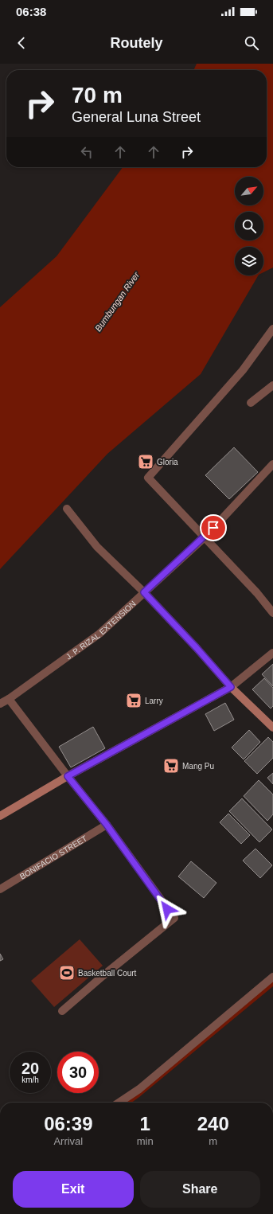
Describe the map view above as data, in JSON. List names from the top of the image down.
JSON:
{
  "streets": {
    "street": ["J. P. RIZAL EXTENSION", "BONIFACIO STREET"]
  },
  "water": ["Bumbungan River"],
  "places": {
    "supermarket": ["Gloria", "Larry", "Mang Pu"],
    "sports": ["Basketball Court"]
  },
  "north": "top right",
  "page": {
    "status": "06:38",
    "header": "Routely",
    "turn": ["70 m", "General Luna Street"],
    "speed": "20 km/h",
    "limit": "30",
    "eta": [
      "06:39",
      "Arrival",
      "1",
      "min",
      "240",
      "m"
    ],
    "buttons": ["Exit", "Share"]
  }
}
